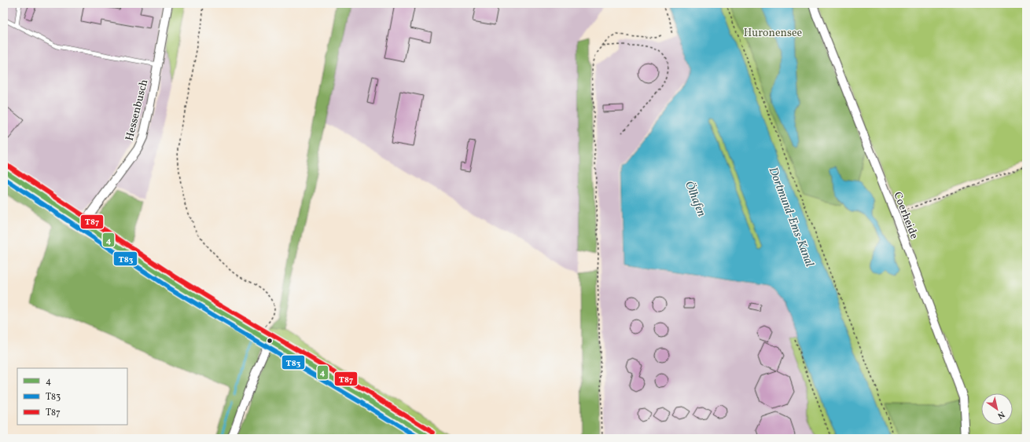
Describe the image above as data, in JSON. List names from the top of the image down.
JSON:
{
  "streets": {
    "street": ["Hessenbusch", "Coerheide"]
  },
  "water": ["Ölhafen", "Dortmund-Ems-Kanal"],
  "parks": ["Huronensee"],
  "lines": ["transit line T87", "transit line 4", "transit line T83"],
  "legend": ["4", "T83", "T87"],
  "north": "bottom right"
}
